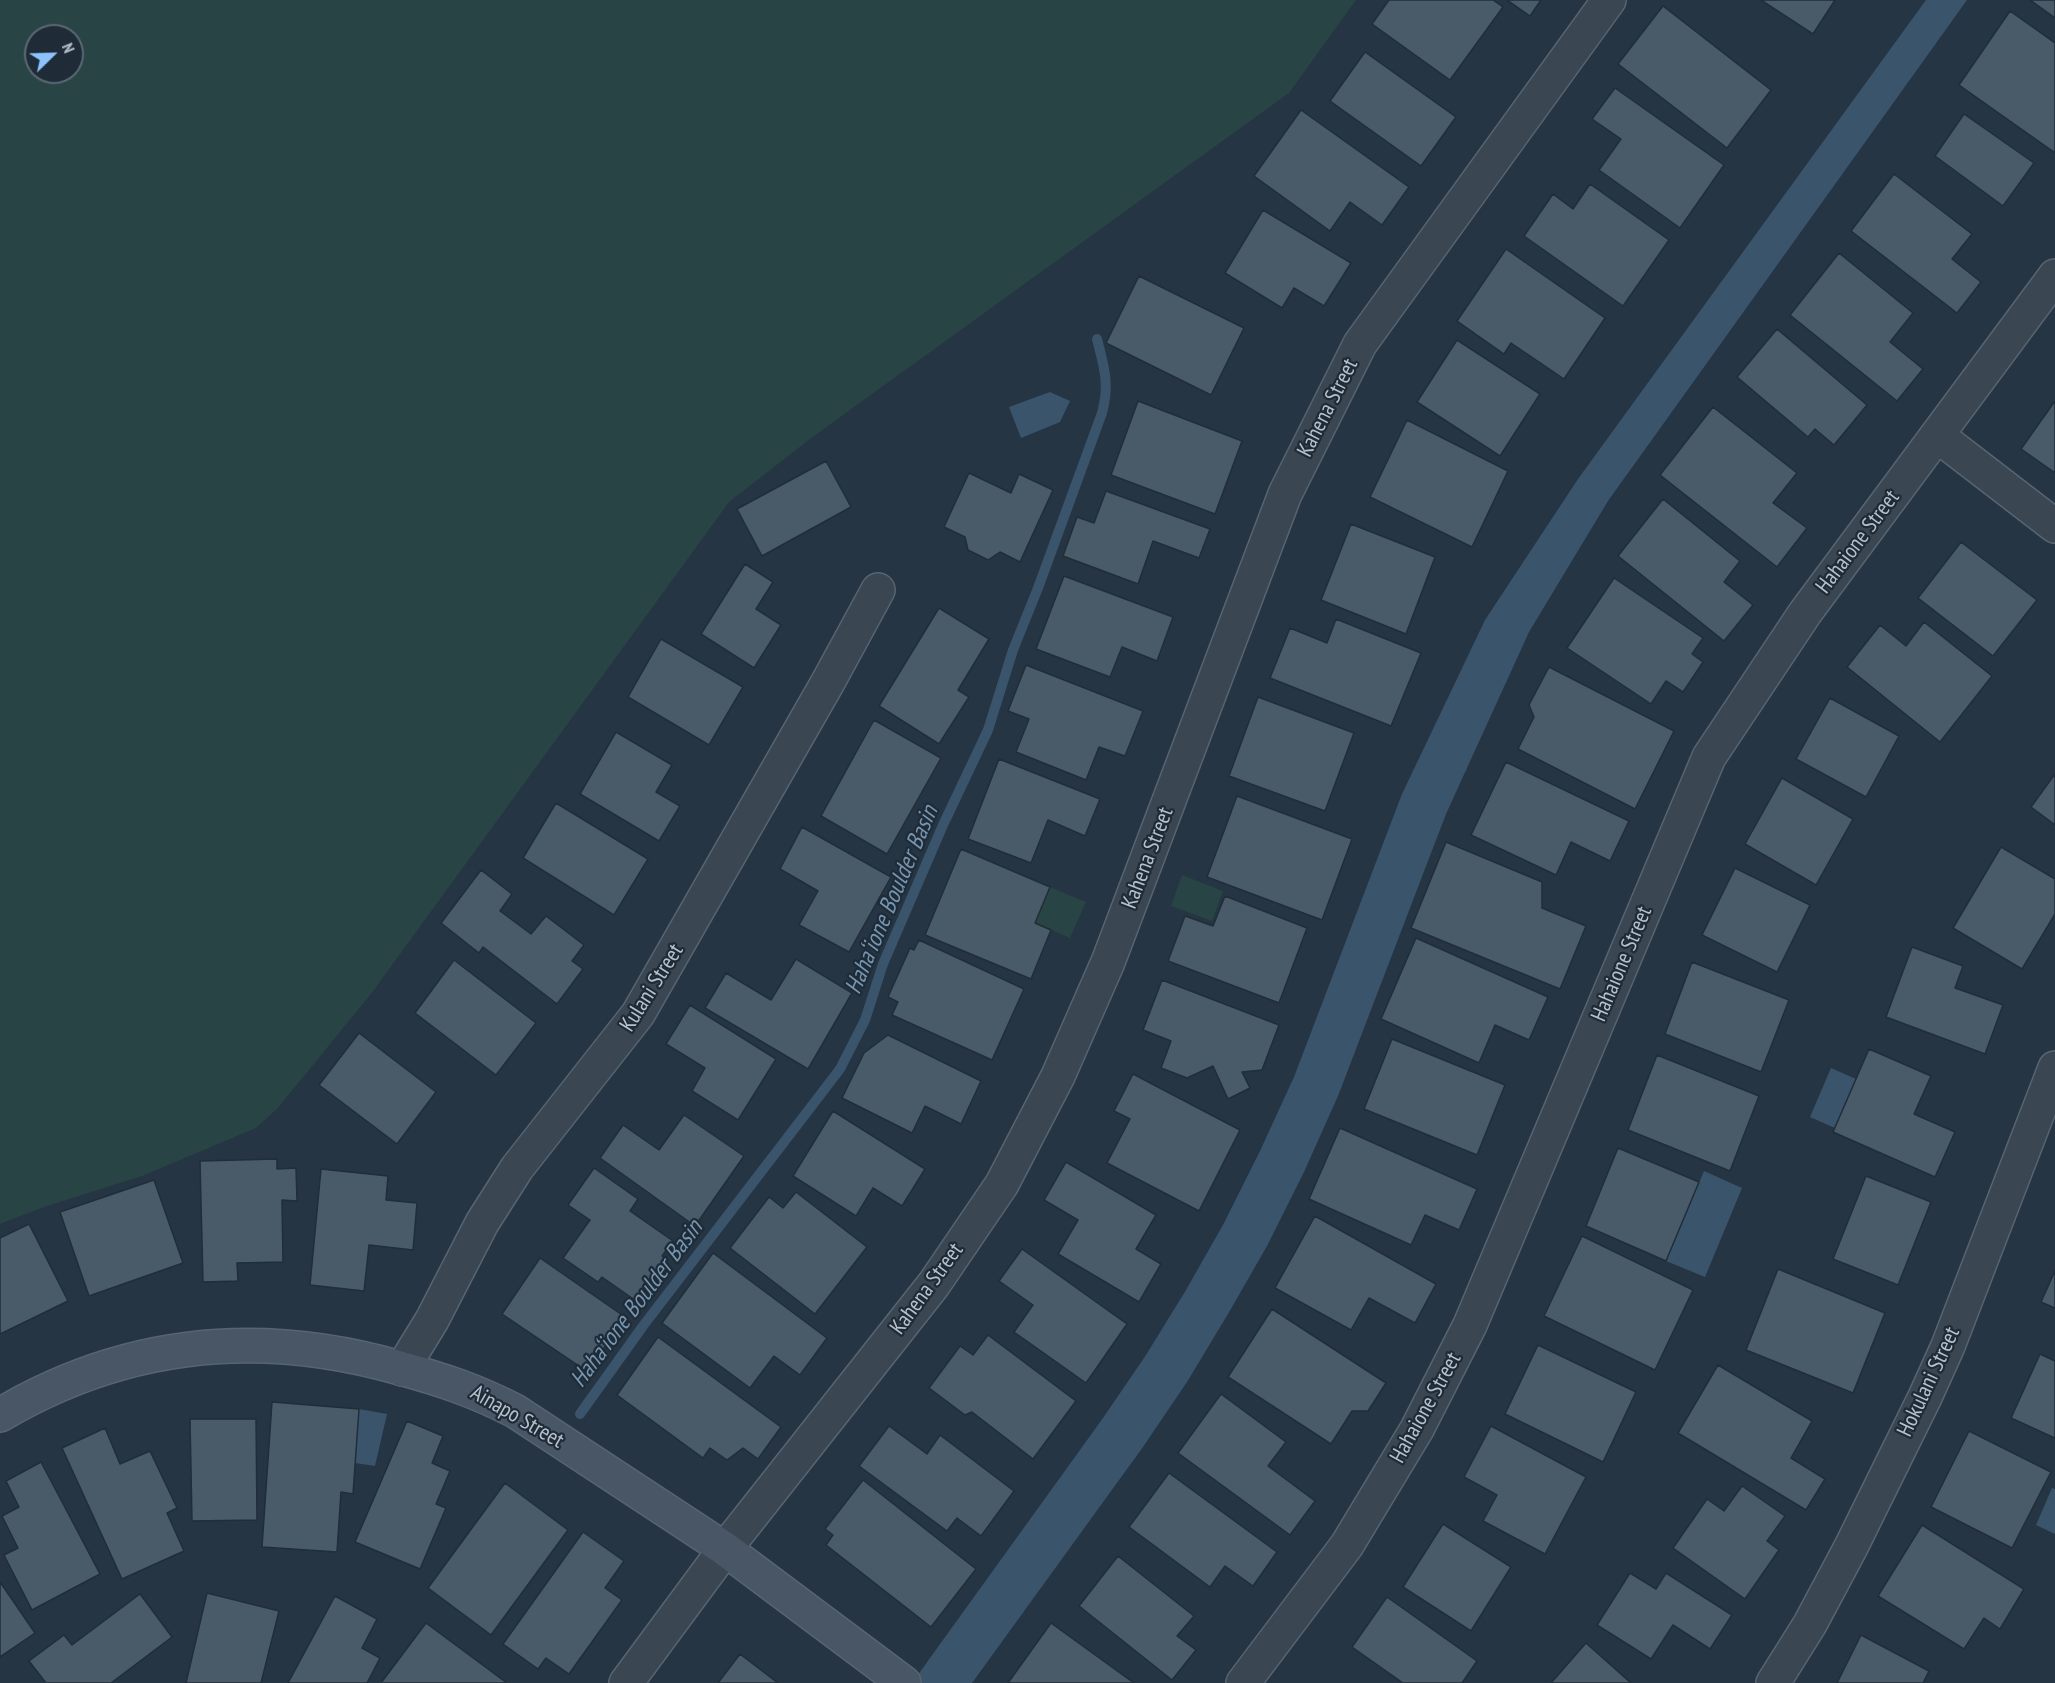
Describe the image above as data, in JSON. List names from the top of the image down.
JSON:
{
  "streets": {
    "street": [
      "Kahena Street",
      "Hahaione Street",
      "Kulani Street",
      "Hokulani Street",
      "Ainapo Street"
    ]
  },
  "crossings": [
    ["Kahena Street", "Ainapo Street"],
    ["Kulani Street", "Ainapo Street"]
  ],
  "water": ["Haha‘ione Boulder Basin"],
  "north": "top right"
}
